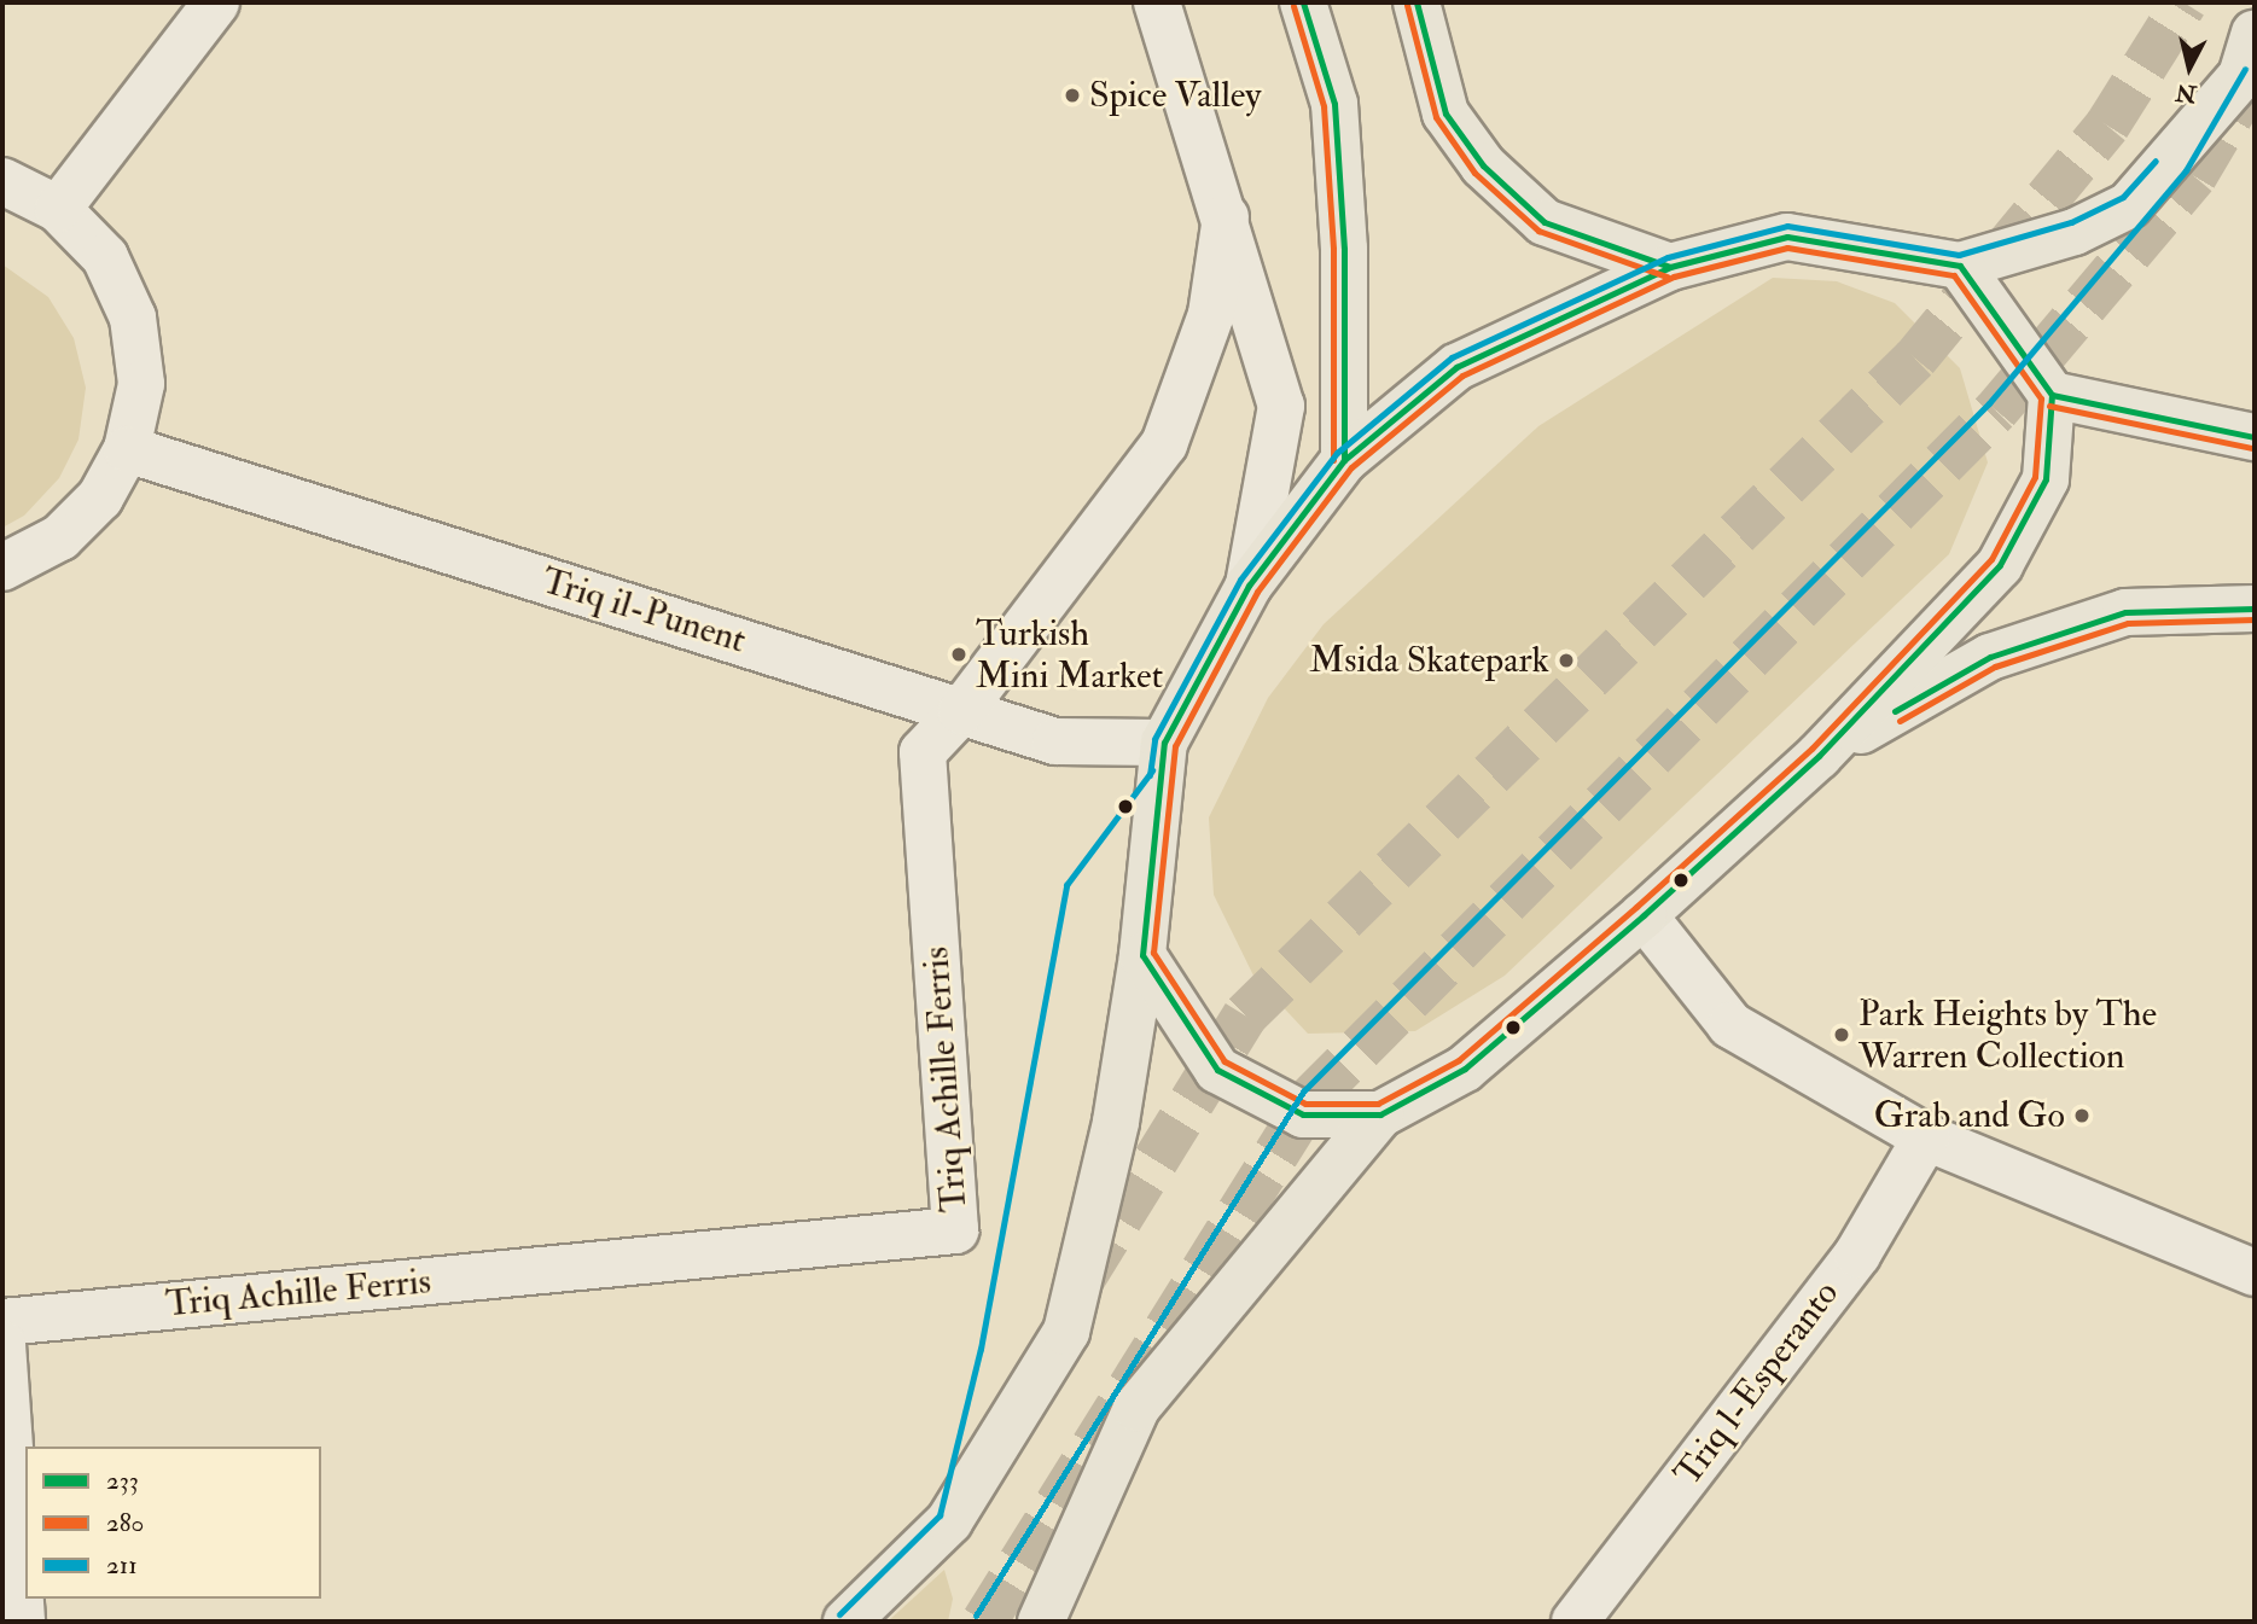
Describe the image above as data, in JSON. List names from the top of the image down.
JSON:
{
  "streets": {
    "street": ["Triq il-Punent", "Triq Achille Ferris", "Triq l-Esperanto"]
  },
  "crossings": [
    ["Triq il-Punent", "Triq Achille Ferris"]
  ],
  "places": [
    "Spice Valley",
    "Turkish Mini Market",
    "Msida Skatepark",
    "Park Heights by The Warren Collection",
    "Grab and Go"
  ],
  "lines": ["transit line 233", "transit line 280", "transit line 211"],
  "legend": ["233", "280", "211"],
  "north": "bottom"
}
